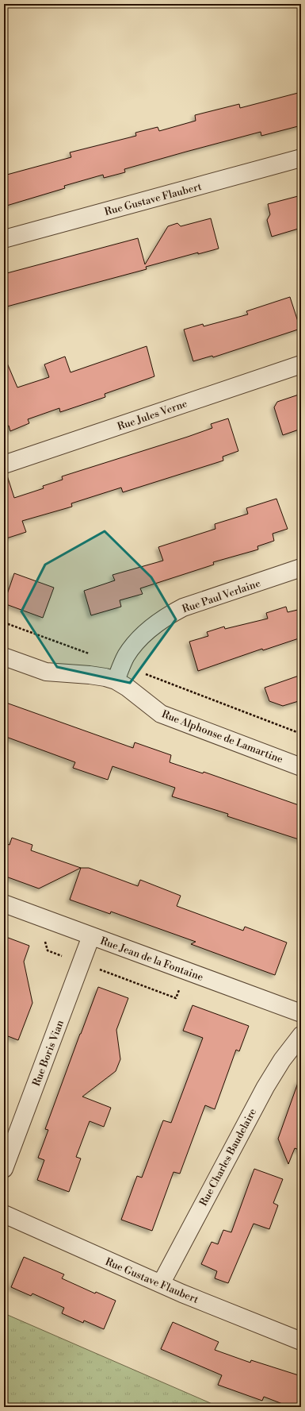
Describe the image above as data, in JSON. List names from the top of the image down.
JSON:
{
  "streets": {
    "street": [
      "Rue Gustave Flaubert",
      "Rue Jules Verne",
      "Rue Paul Verlaine",
      "Rue Alphonse de Lamartine",
      "Rue Jean de la Fontaine",
      "Rue Boris Vian",
      "Rue Charles Baudelaire"
    ]
  },
  "crossings": [
    ["Rue Gustave Flaubert", "Rue Charles Baudelaire"],
    ["Rue Paul Verlaine", "Rue Alphonse de Lamartine"],
    ["Rue Jean de la Fontaine", "Rue Boris Vian"]
  ]
}
